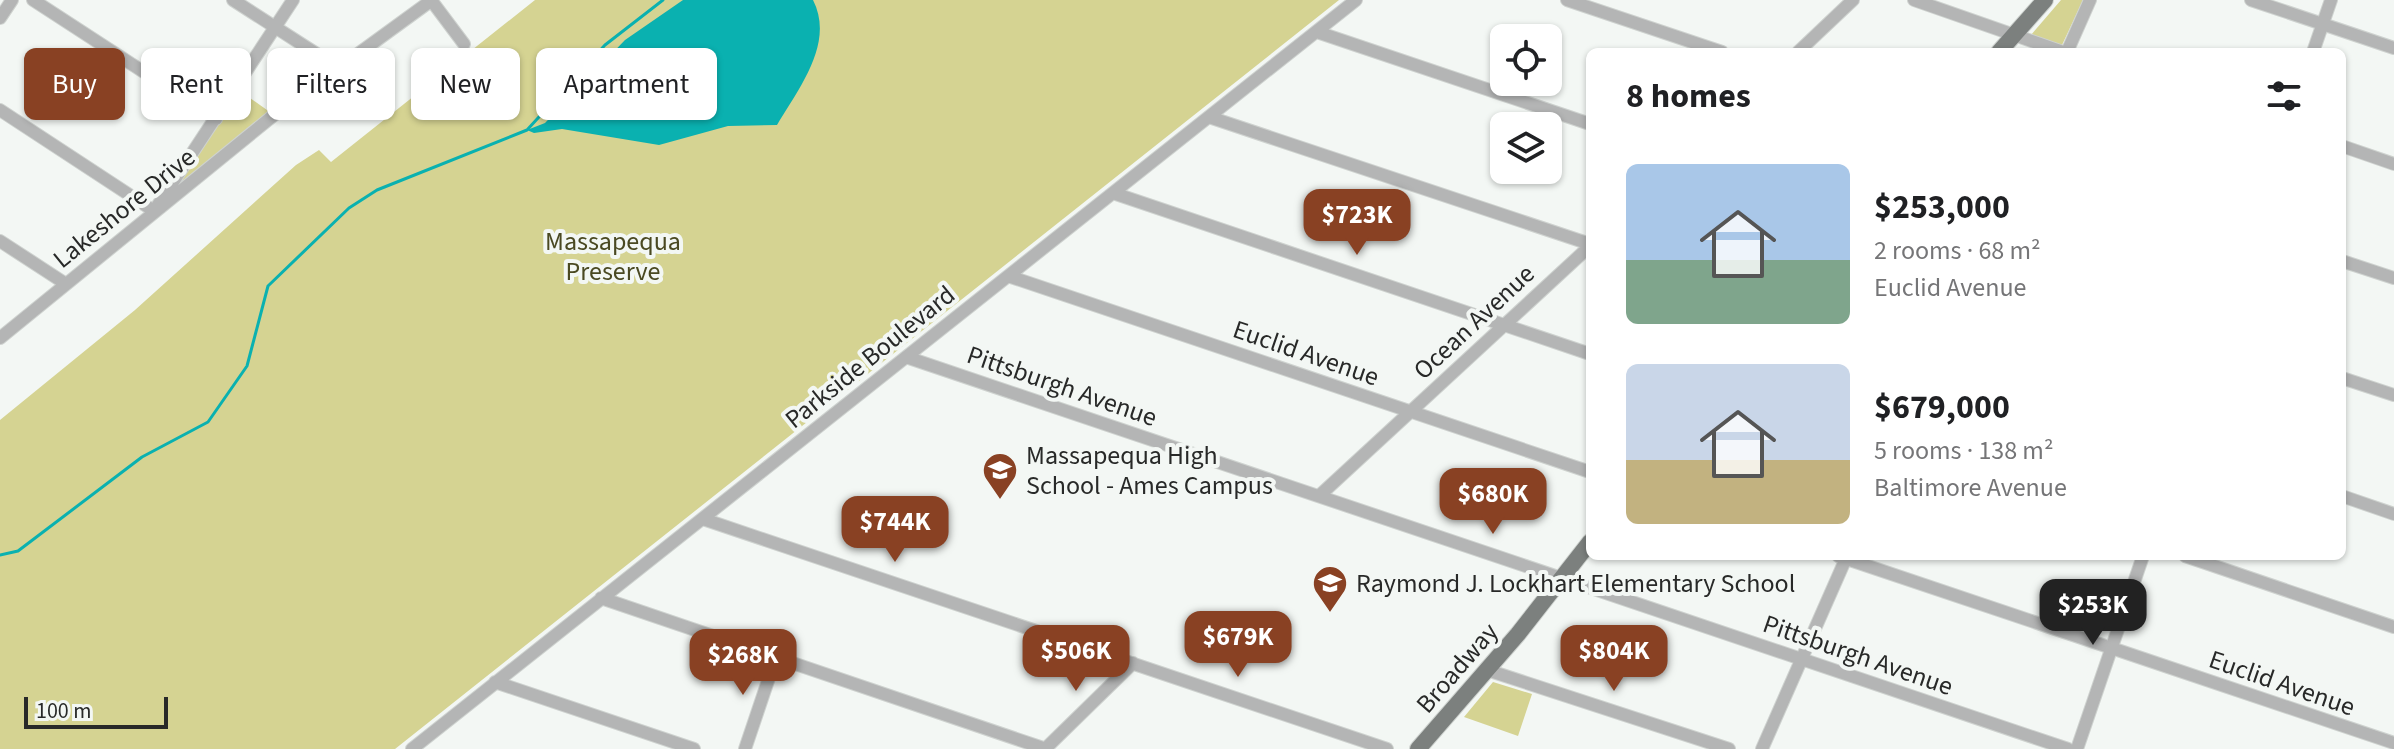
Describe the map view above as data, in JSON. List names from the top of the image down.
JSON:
{
  "streets": {
    "main road": ["Broadway"],
    "street": [
      "Lakeshore Drive",
      "Ocean Avenue",
      "Euclid Avenue",
      "Parkside Boulevard",
      "Pittsburgh Avenue"
    ]
  },
  "crossings": [
    ["Ocean Avenue", "Euclid Avenue"],
    ["Ocean Avenue", "Pittsburgh Avenue"],
    ["Euclid Avenue", "Parkside Boulevard"],
    ["Parkside Boulevard", "Pittsburgh Avenue"],
    ["Pittsburgh Avenue", "Broadway"]
  ],
  "parks": ["Massapequa Preserve"],
  "places": {
    "school or university": ["Massapequa High School - Ames Campus", "Raymond J. Lockhart Elementary School"]
  },
  "scale_bar": "100 m",
  "page": {
    "chip": [
      "Buy",
      "Rent",
      "Filters",
      "New",
      "Apartment"
    ],
    "heading": "8 homes",
    "list": [
      {
        "name": "$253,000",
        "note": "2 rooms · 68 m² · Euclid Avenue"
      },
      {
        "name": "$679,000",
        "note": "5 rooms · 138 m² · Baltimore Avenue"
      }
    ],
    "price": [
      "$723K",
      "$680K",
      "$744K",
      "$253K",
      "$679K",
      "$506K",
      "$804K",
      "$268K"
    ],
    "scale": "100 m"
  }
}
